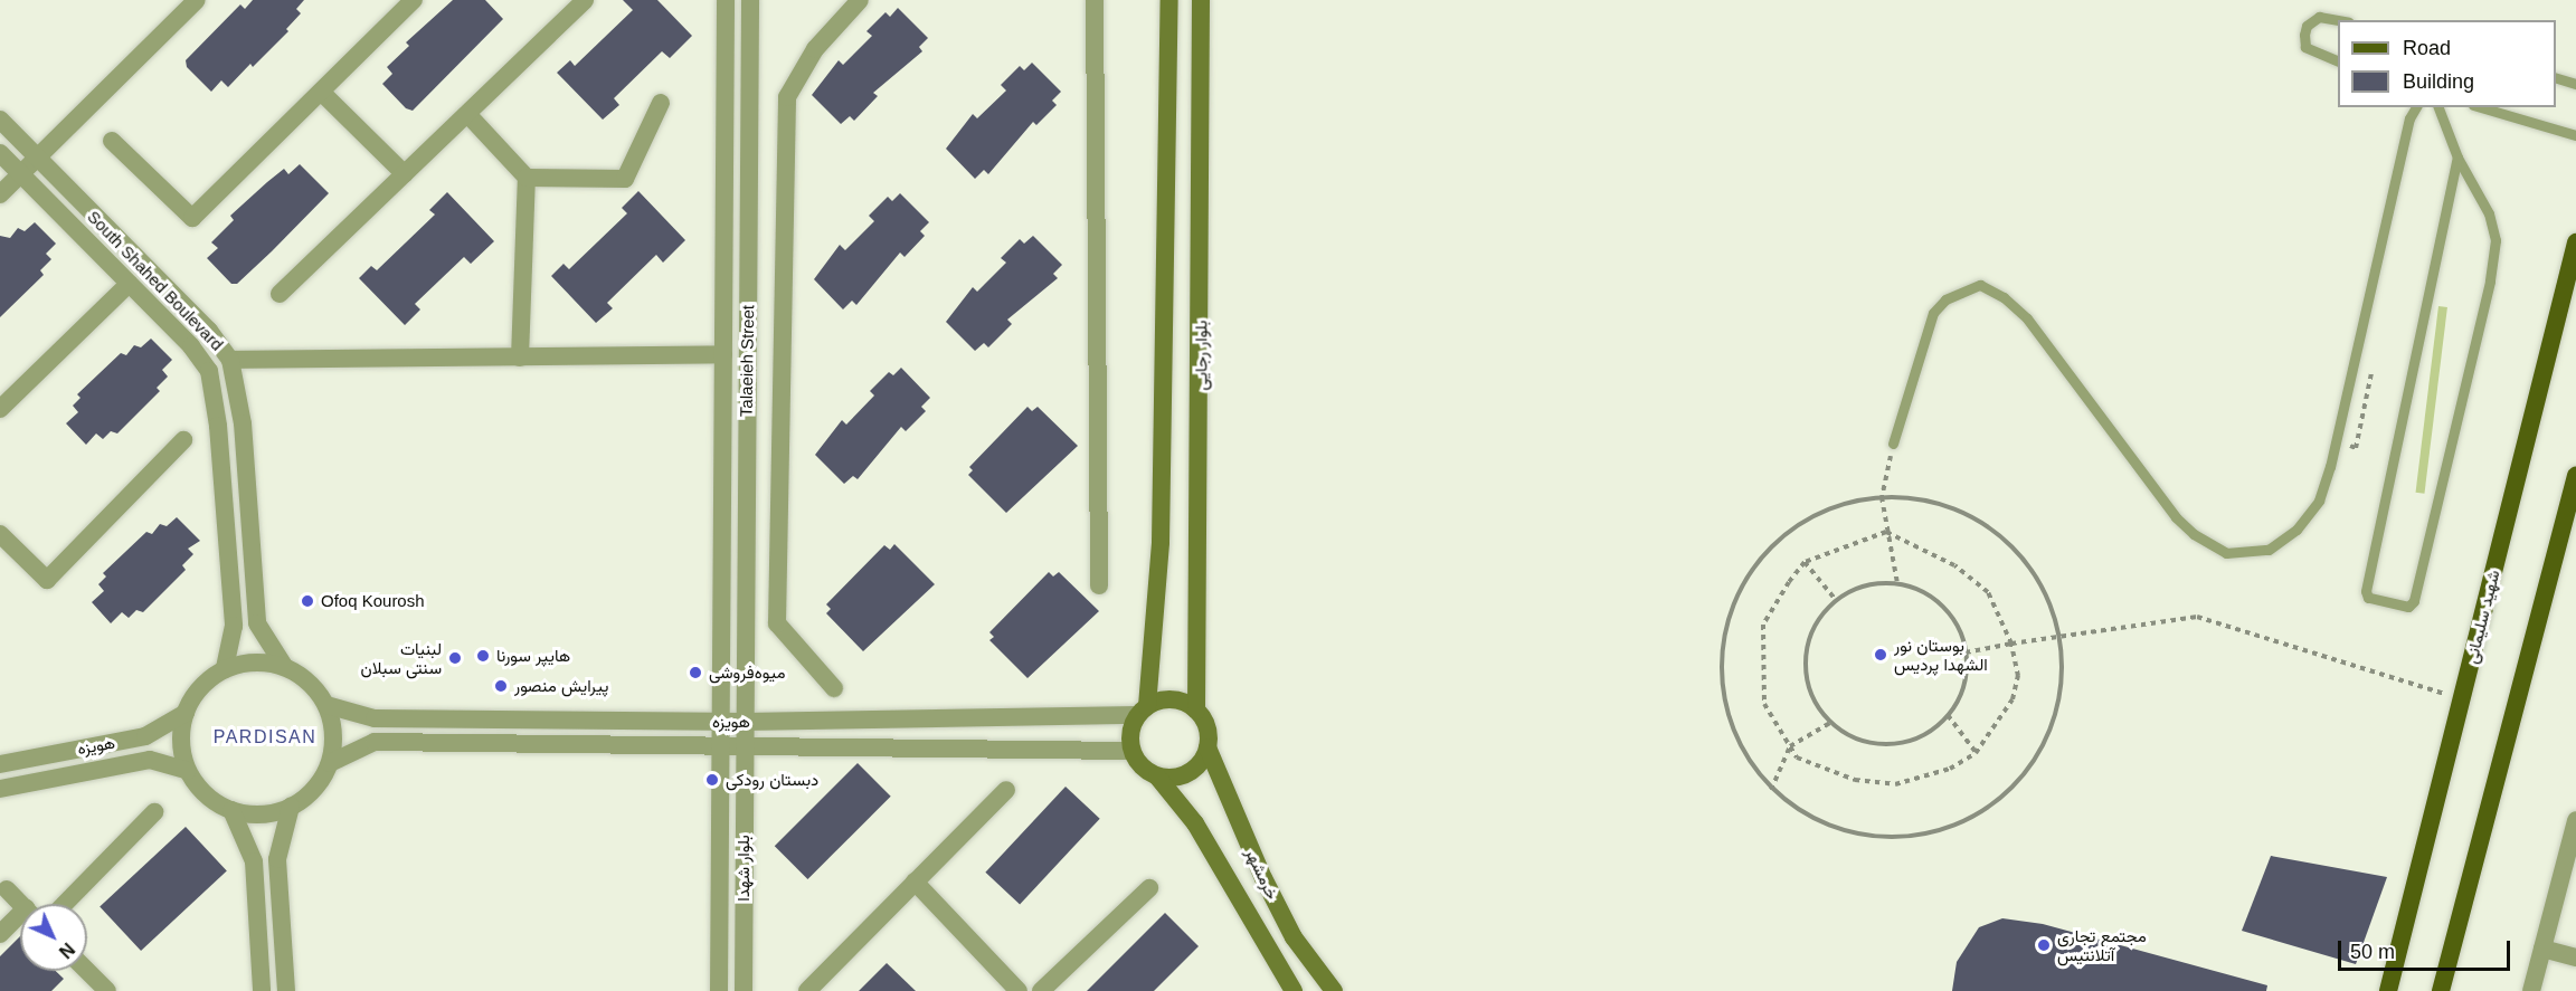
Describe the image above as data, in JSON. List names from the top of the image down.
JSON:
{
  "streets": {
    "main road": ["بلوار رجایی", "شهید سلیمانی", "خرمشهر"],
    "street": [
      "South Shahed Boulevard",
      "Talaeieh Street",
      "هویزه",
      "بلوار شهدا"
    ]
  },
  "crossings": [
    ["South Shahed Boulevard", "هویزه"],
    ["بلوار رجایی", "هویزه"],
    ["بلوار رجایی", "خرمشهر"],
    ["Talaeieh Street", "هویزه"],
    ["Talaeieh Street", "بلوار شهدا"],
    ["هویزه", "بلوار شهدا"],
    ["هویزه", "خرمشهر"]
  ],
  "districts": ["PARDISAN"],
  "places": [
    "Ofoq Kourosh",
    "بوستان نور الشهدا پردیس",
    "هایپر سورنا",
    "لبنیات سنتی سبلان",
    "میوه‌فروشی",
    "پیرایش منصور",
    "دبستان رودکی",
    "مجتمع تجاری آتلانتیس"
  ],
  "legend": ["Road", "Building"],
  "scale_bar": "50 m",
  "north": "bottom right"
}
